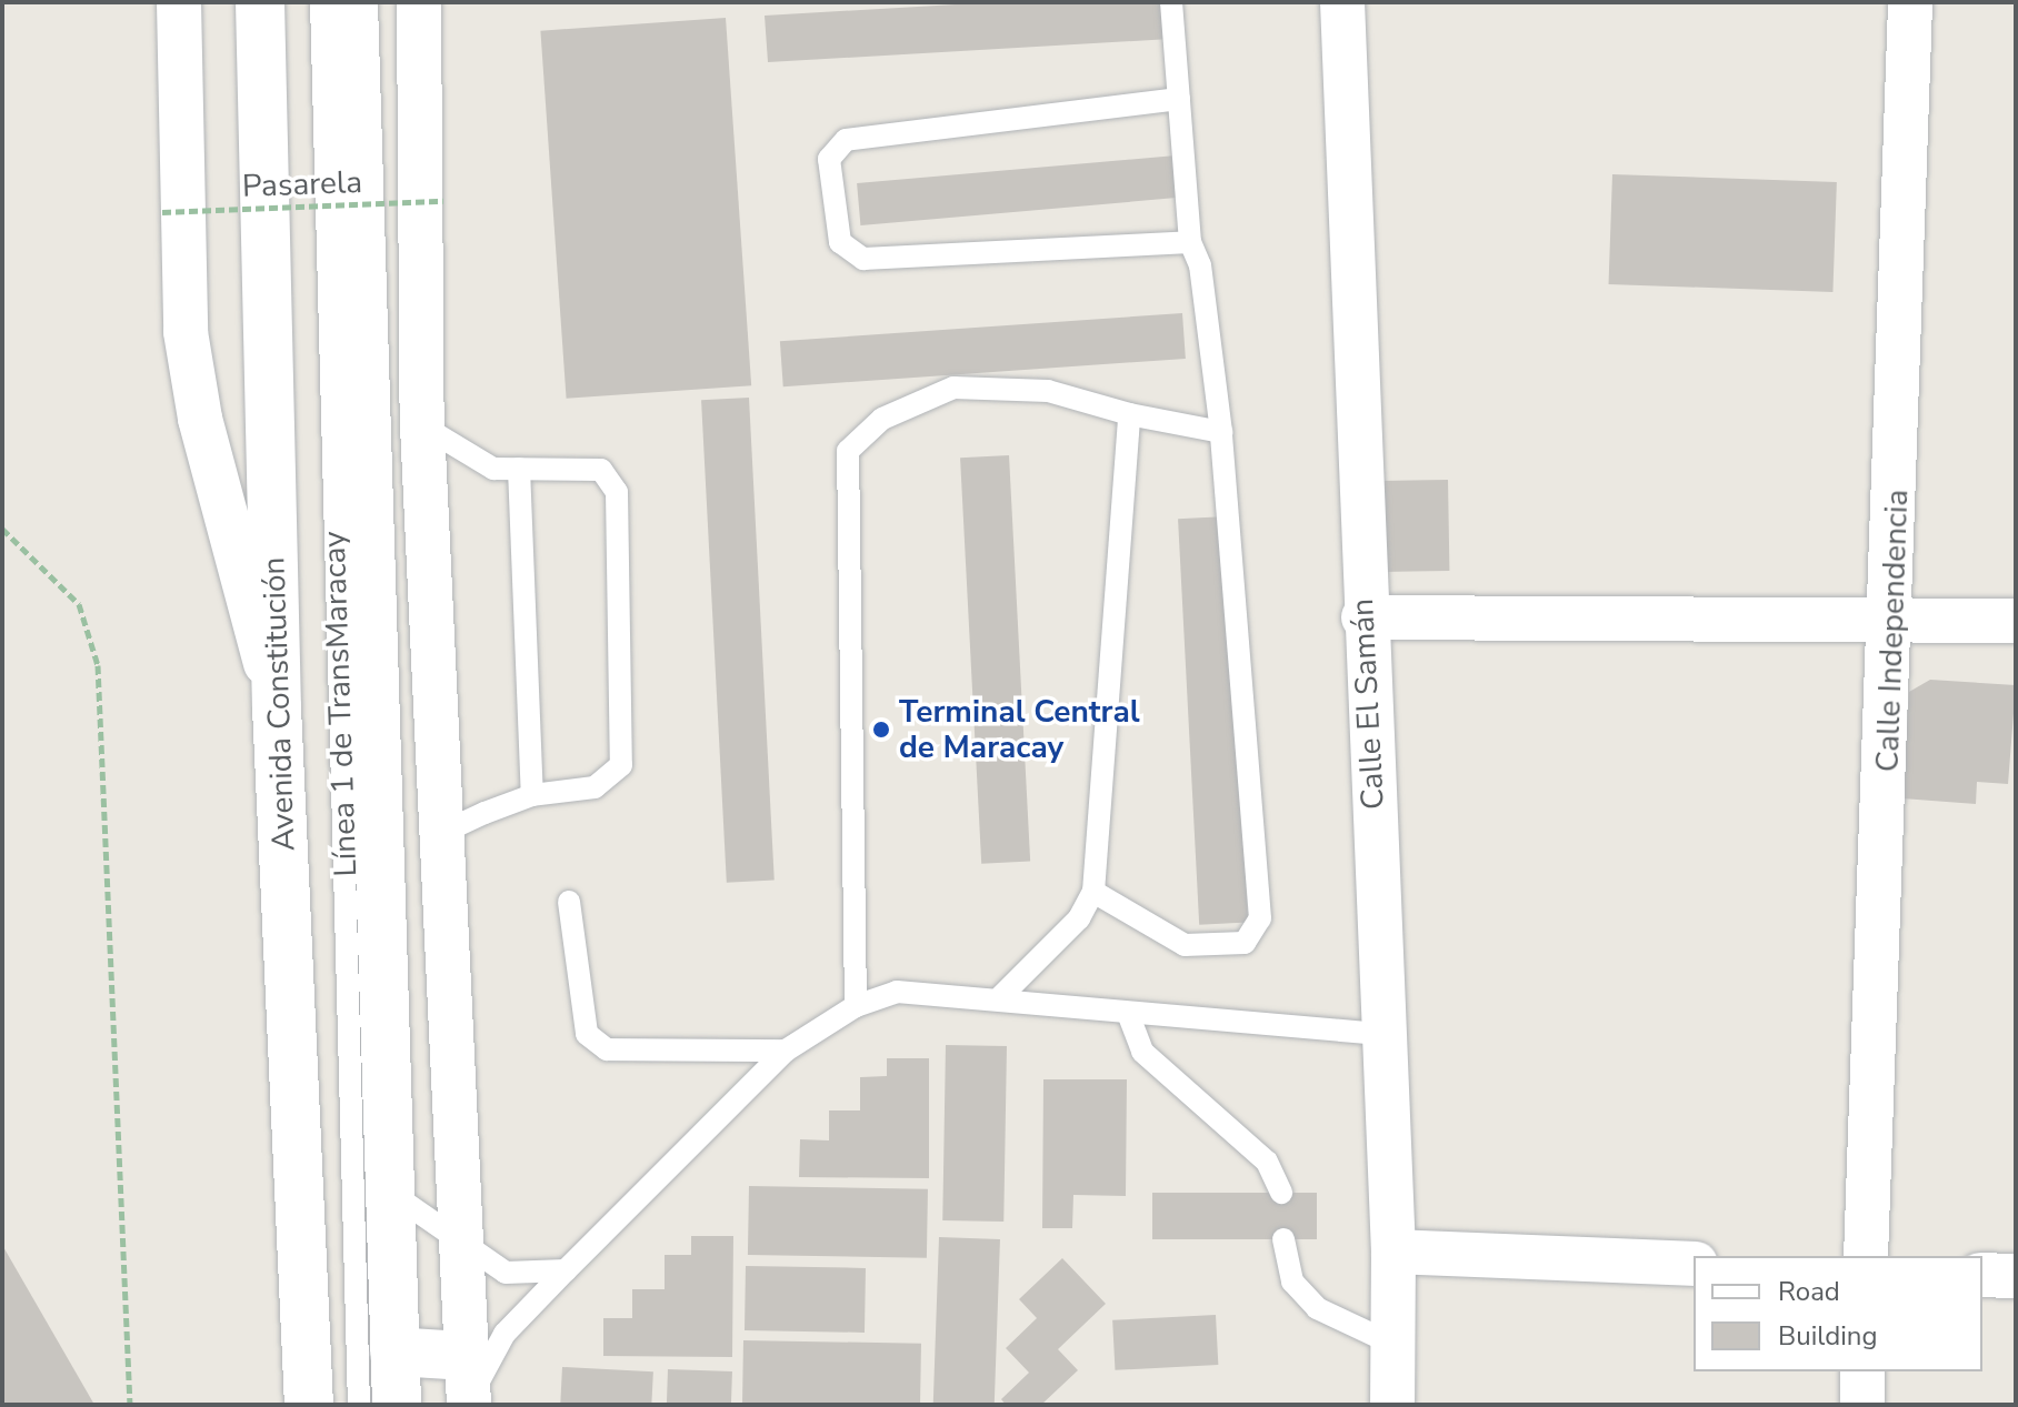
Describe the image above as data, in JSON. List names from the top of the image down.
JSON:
{
  "streets": {
    "street": ["Calle Independencia", "Avenida Constitución", "Calle El Samán"],
    "lane": ["Línea 1 de TransMaracay"],
    "path": ["Pasarela"]
  },
  "places": ["Terminal Central de Maracay"],
  "legend": ["Road", "Building"]
}
